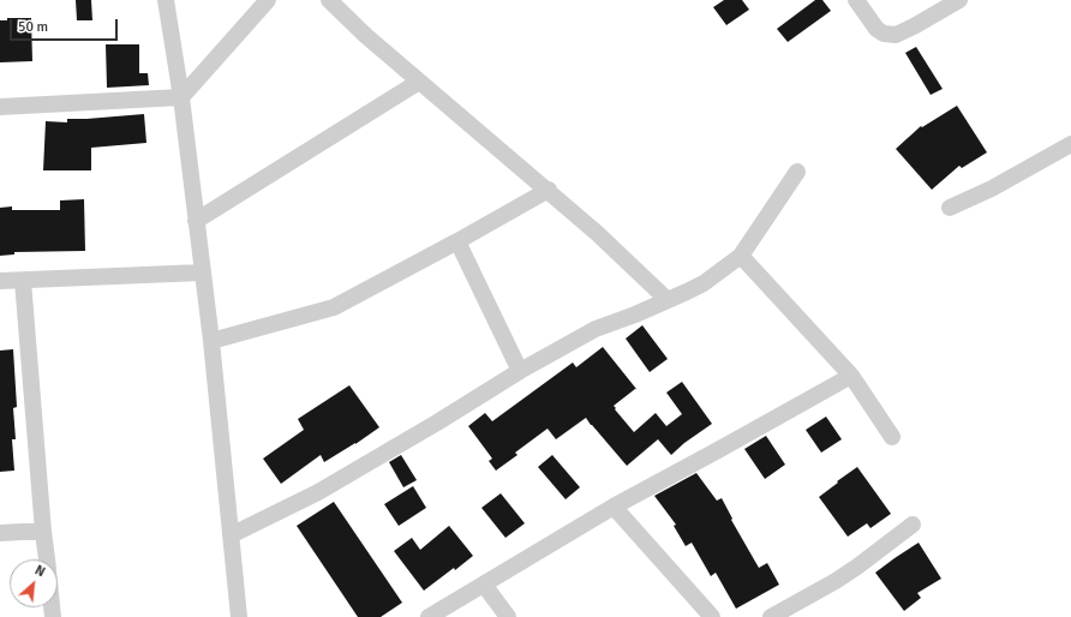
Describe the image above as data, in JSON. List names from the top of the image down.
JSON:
{
  "scale_bar": "50 m",
  "north": "top right"
}
